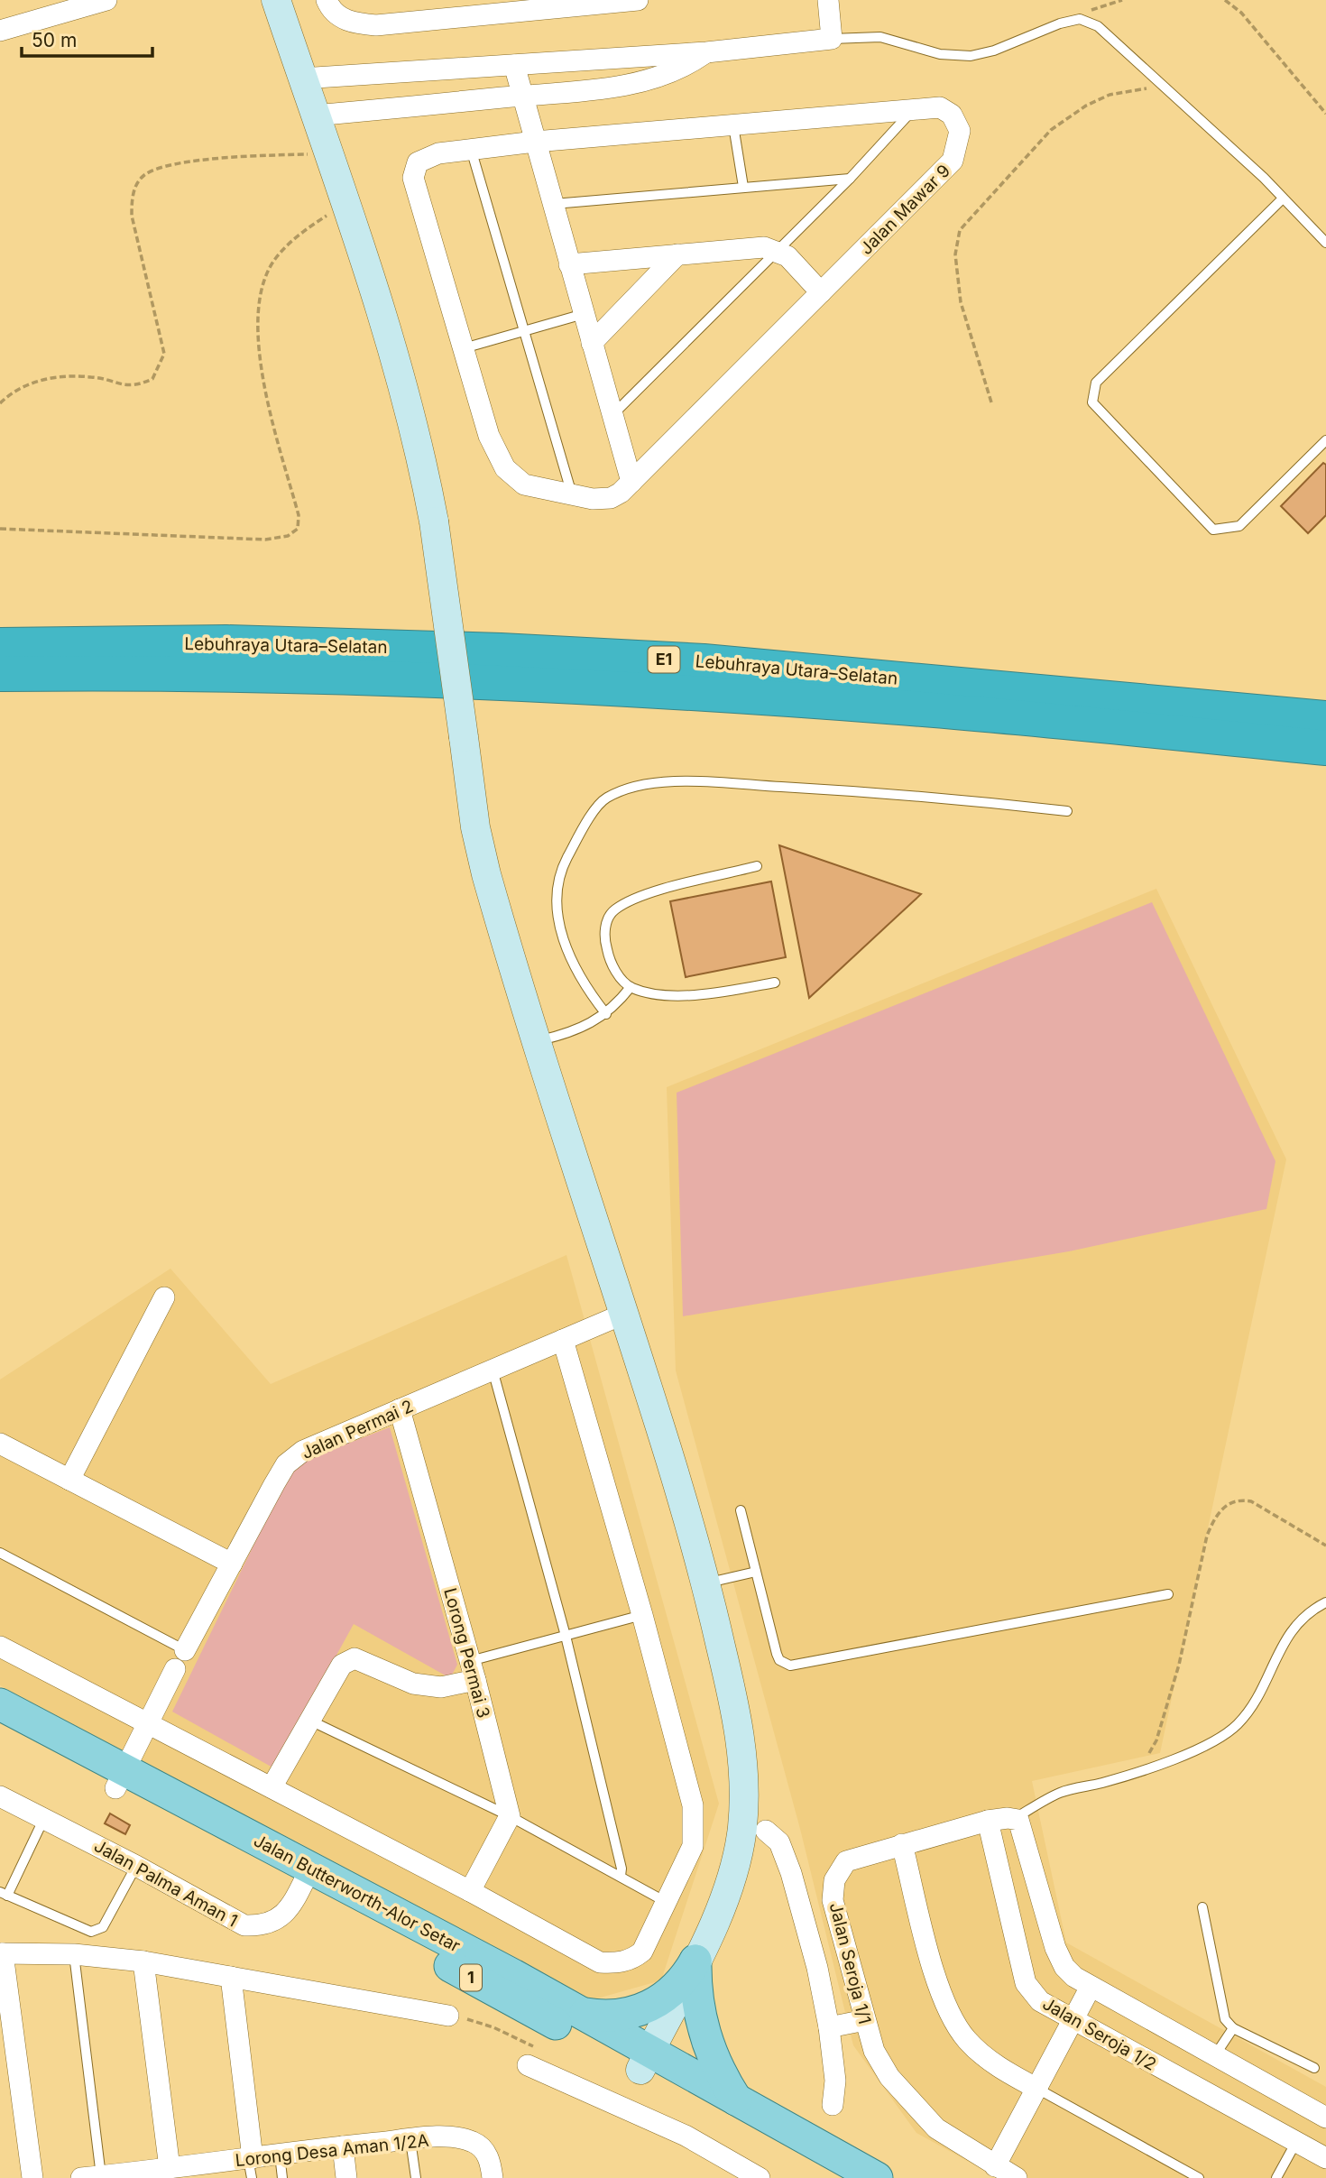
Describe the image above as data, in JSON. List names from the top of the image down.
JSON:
{
  "streets": {
    "highway": ["Lebuhraya Utara–Selatan", "E1"],
    "main road": ["Jalan Butterworth-Alor Setar", "1"],
    "street": [
      "Jalan Mawar 9",
      "Jalan Permai 2",
      "Lorong Permai 3",
      "Jalan Palma Aman 1",
      "Jalan Seroja 1/1",
      "Jalan Seroja 1/2",
      "Lorong Desa Aman 1/2A"
    ]
  },
  "crossings": [
    ["Jalan Permai 2", "Lorong Permai 3"],
    ["Jalan Palma Aman 1", "Jalan Butterworth-Alor Setar"],
    ["Jalan Seroja 1/1", "Jalan Seroja 1/2"]
  ],
  "scale_bar": "50 m"
}
